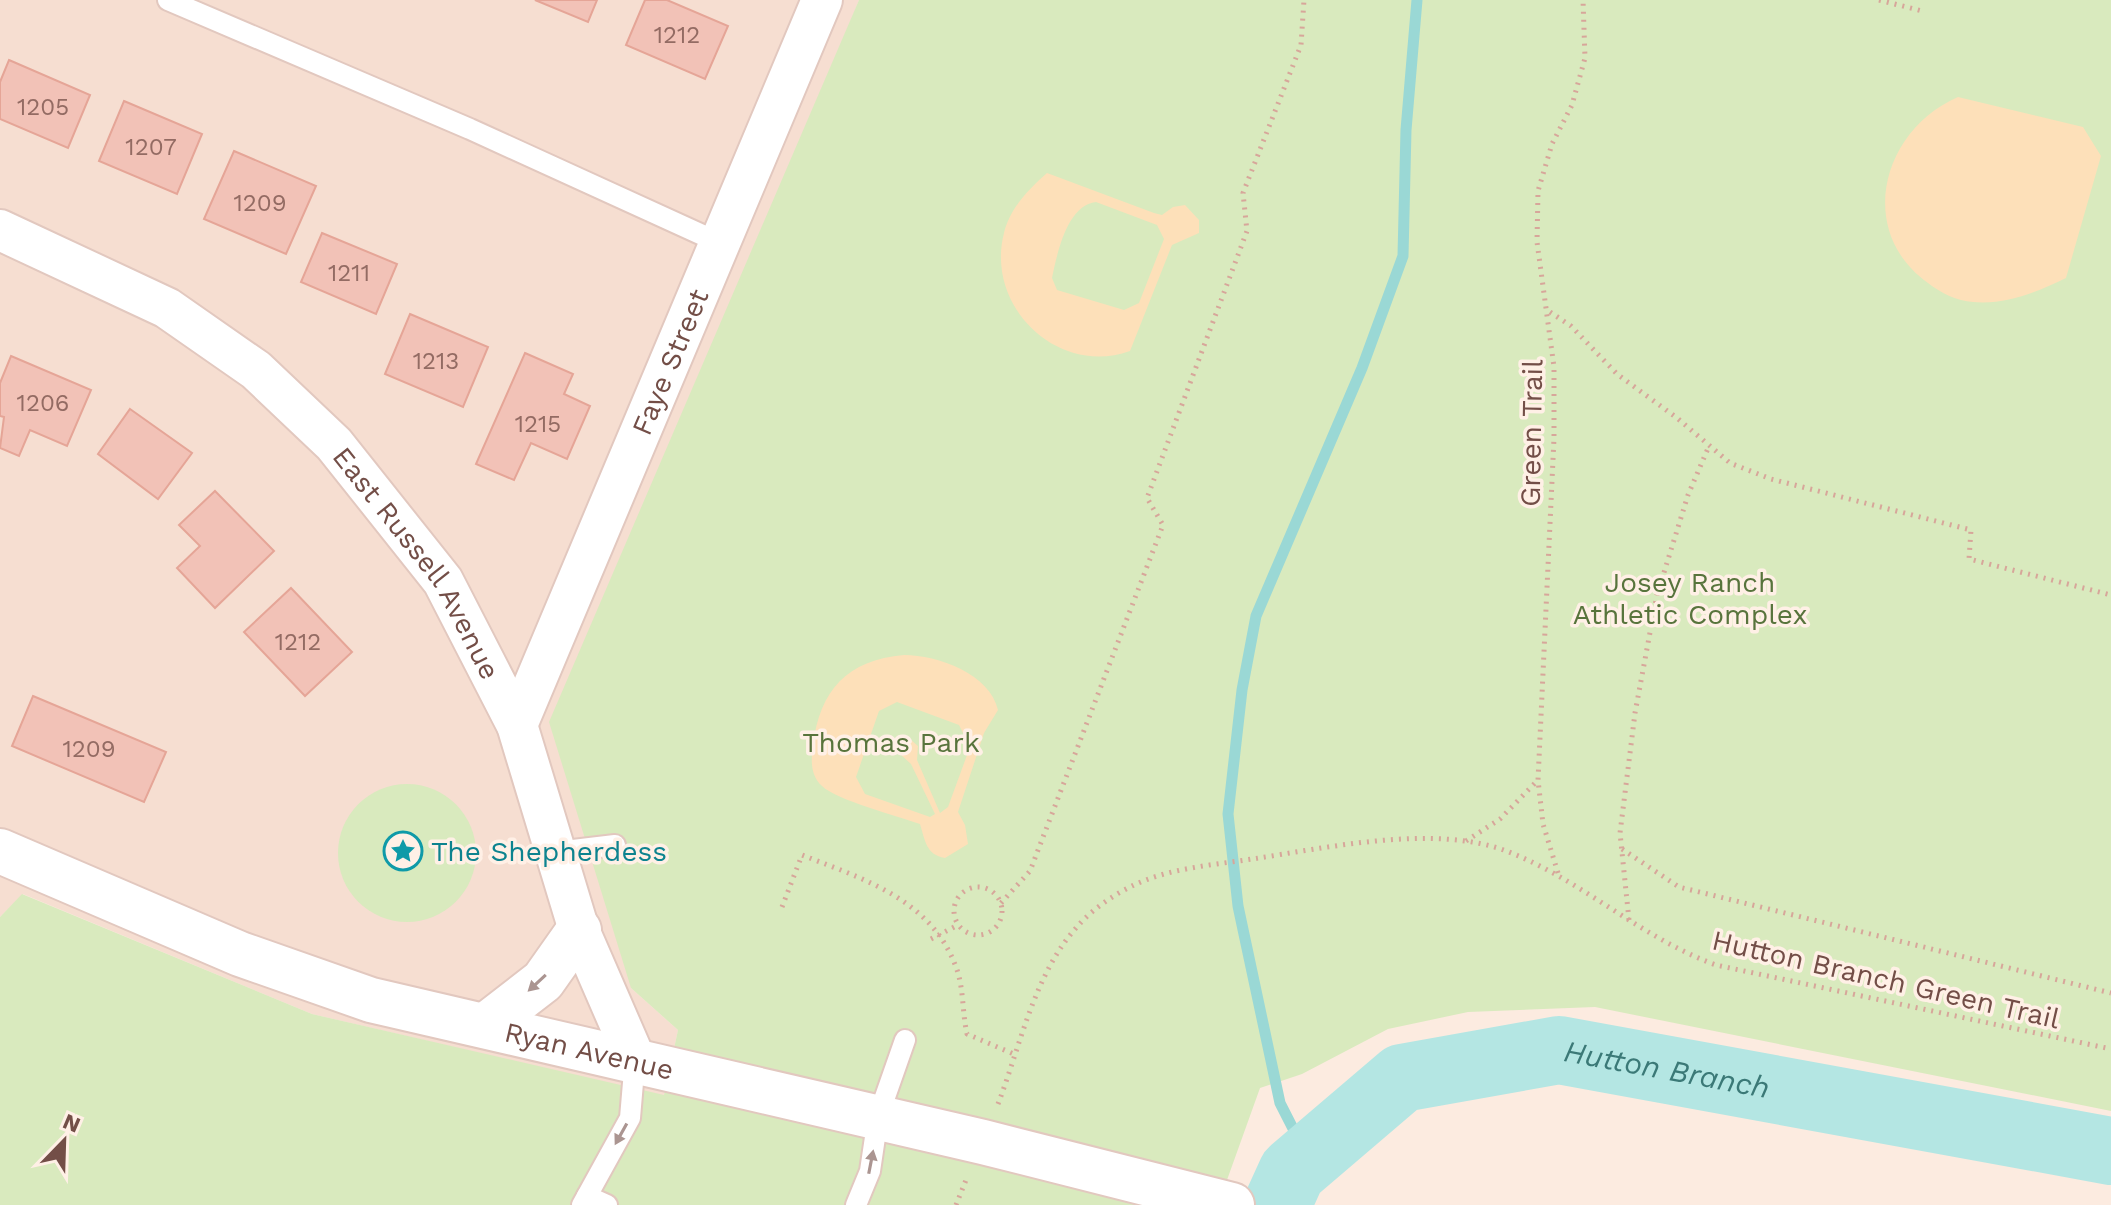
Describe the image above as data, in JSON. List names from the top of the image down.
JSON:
{
  "streets": {
    "street": ["Faye Street", "East Russell Avenue", "Ryan Avenue"],
    "path": ["Green Trail", "Hutton Branch Green Trail"]
  },
  "crossings": [
    ["Faye Street", "East Russell Avenue"],
    ["Green Trail", "Hutton Branch Green Trail"],
    ["East Russell Avenue", "Ryan Avenue"]
  ],
  "water": ["Hutton Branch"],
  "parks": ["Josey Ranch Athletic Complex", "Thomas Park"],
  "places": {
    "place": ["The Shepherdess"]
  },
  "house_numbers": [
    "1212",
    "1205",
    "1207",
    "1209",
    "1211",
    "1213",
    "1206",
    "1215",
    "1212",
    "1209"
  ],
  "north": "top right"
}
